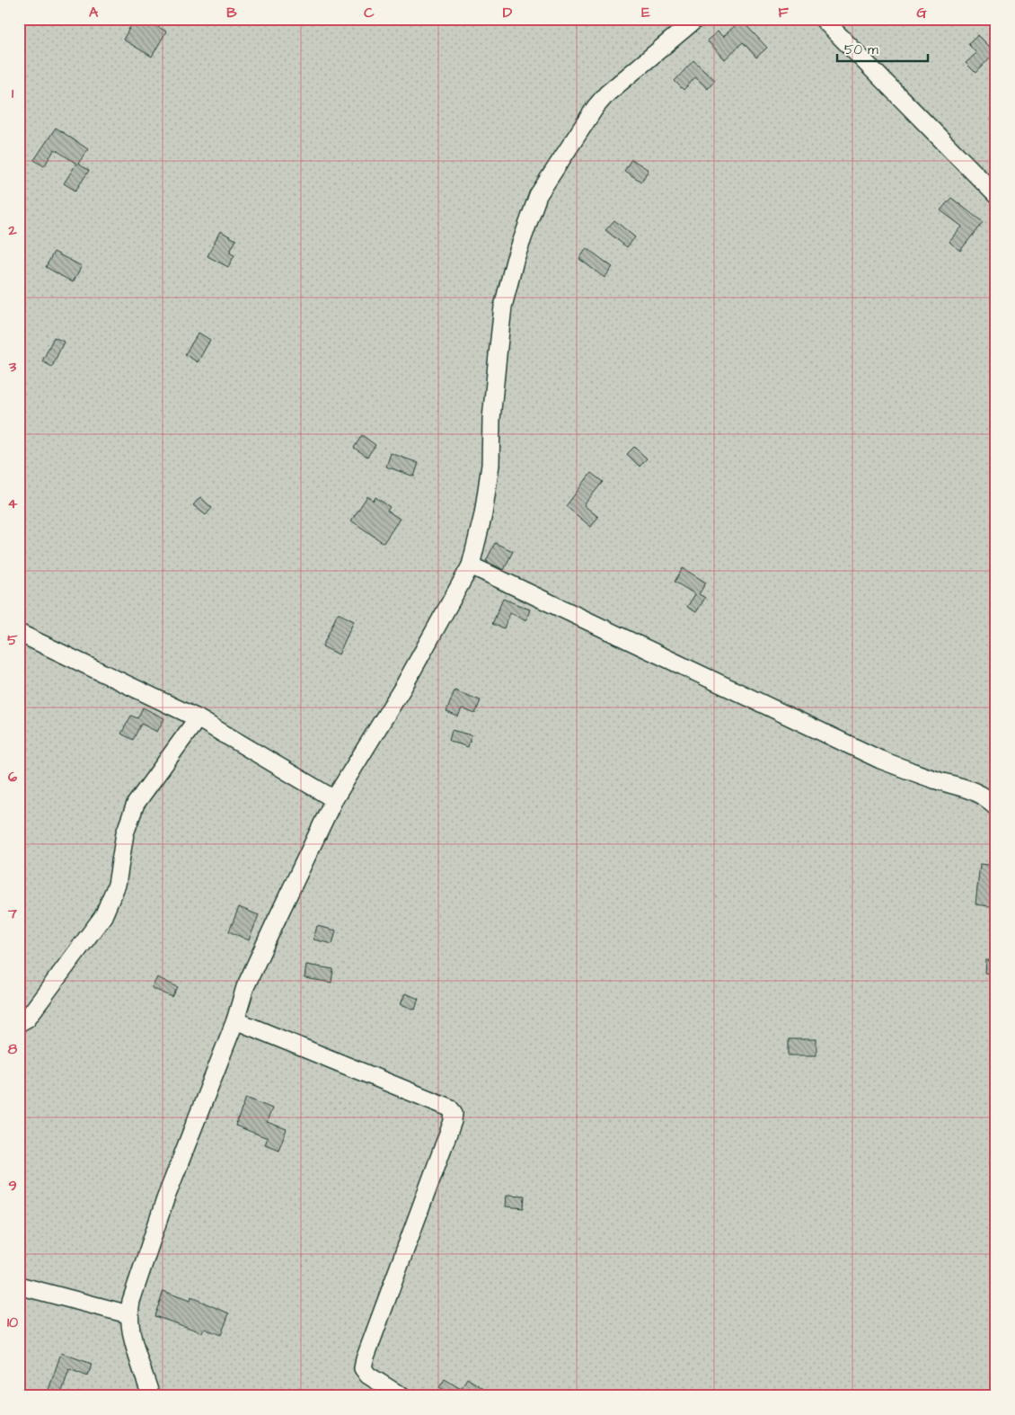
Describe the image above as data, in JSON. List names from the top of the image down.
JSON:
{
  "scale_bar": "50 m",
  "grid": {
    "columns": [
      "A",
      "B",
      "C",
      "D",
      "E",
      "F",
      "G"
    ],
    "rows": [
      "1",
      "2",
      "3",
      "4",
      "5",
      "6",
      "7",
      "8",
      "9",
      "10"
    ]
  }
}
